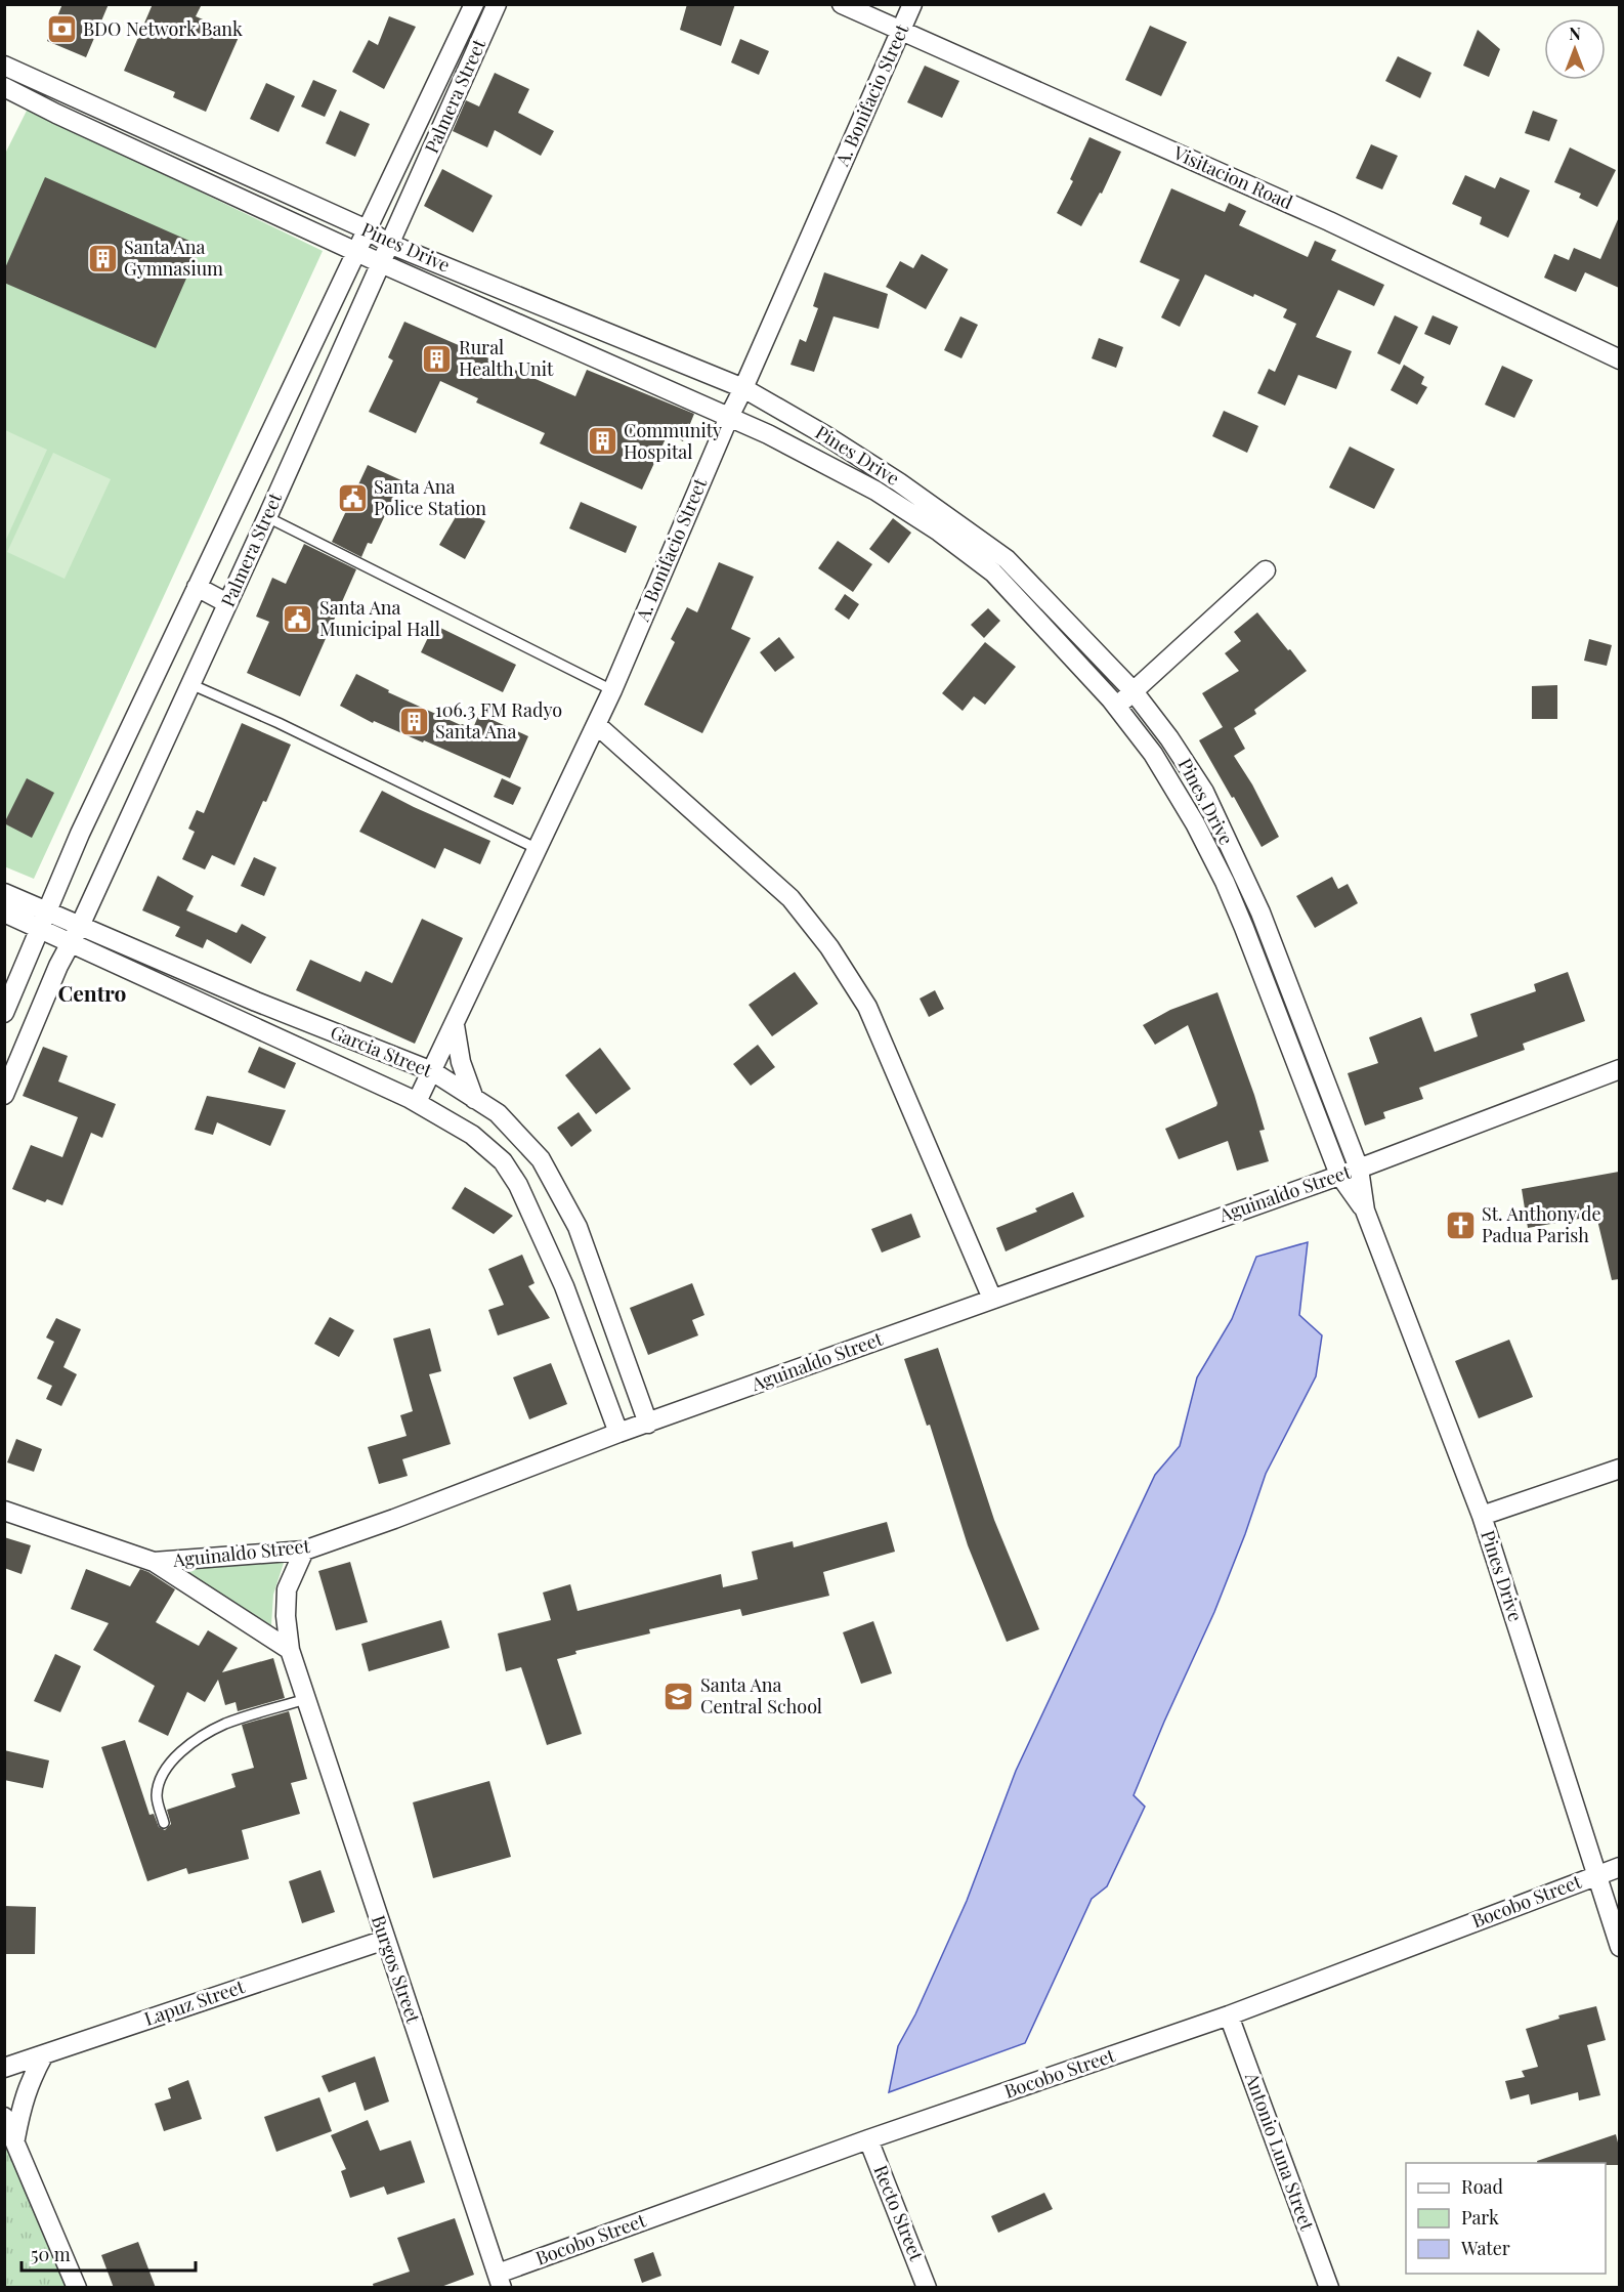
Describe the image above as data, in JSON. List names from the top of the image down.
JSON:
{
  "streets": {
    "street": [
      "A. Bonifacio Street",
      "Palmera Street",
      "Visitacion Road",
      "Pines Drive",
      "Garcia Street",
      "Aguinaldo Street",
      "Bocobo Street",
      "Burgos Street",
      "Lapuz Street",
      "Antonio Luna Street",
      "Recto Street"
    ]
  },
  "crossings": [
    ["A. Bonifacio Street", "Visitacion Road"],
    ["A. Bonifacio Street", "Pines Drive"],
    ["A. Bonifacio Street", "Garcia Street"],
    ["Palmera Street", "Pines Drive"],
    ["Palmera Street", "Garcia Street"],
    ["Pines Drive", "Aguinaldo Street"],
    ["Pines Drive", "Bocobo Street"],
    ["Garcia Street", "Aguinaldo Street"],
    ["Aguinaldo Street", "Burgos Street"],
    ["Bocobo Street", "Burgos Street"],
    ["Bocobo Street", "Antonio Luna Street"],
    ["Bocobo Street", "Recto Street"],
    ["Burgos Street", "Lapuz Street"]
  ],
  "districts": ["Centro"],
  "places": {
    "bank": ["BDO Network Bank"],
    "building": [
      "Santa Ana Gymnasium",
      "Rural Health Unit",
      "Community Hospital",
      "106.3 FM Radyo Santa Ana"
    ],
    "public building": ["Santa Ana Police Station", "Santa Ana Municipal Hall"],
    "church": ["St. Anthony de Padua Parish"],
    "school or university": ["Santa Ana Central School"]
  },
  "legend": ["Road", "Park", "Water"],
  "scale_bar": "50 m",
  "north": "top"
}
